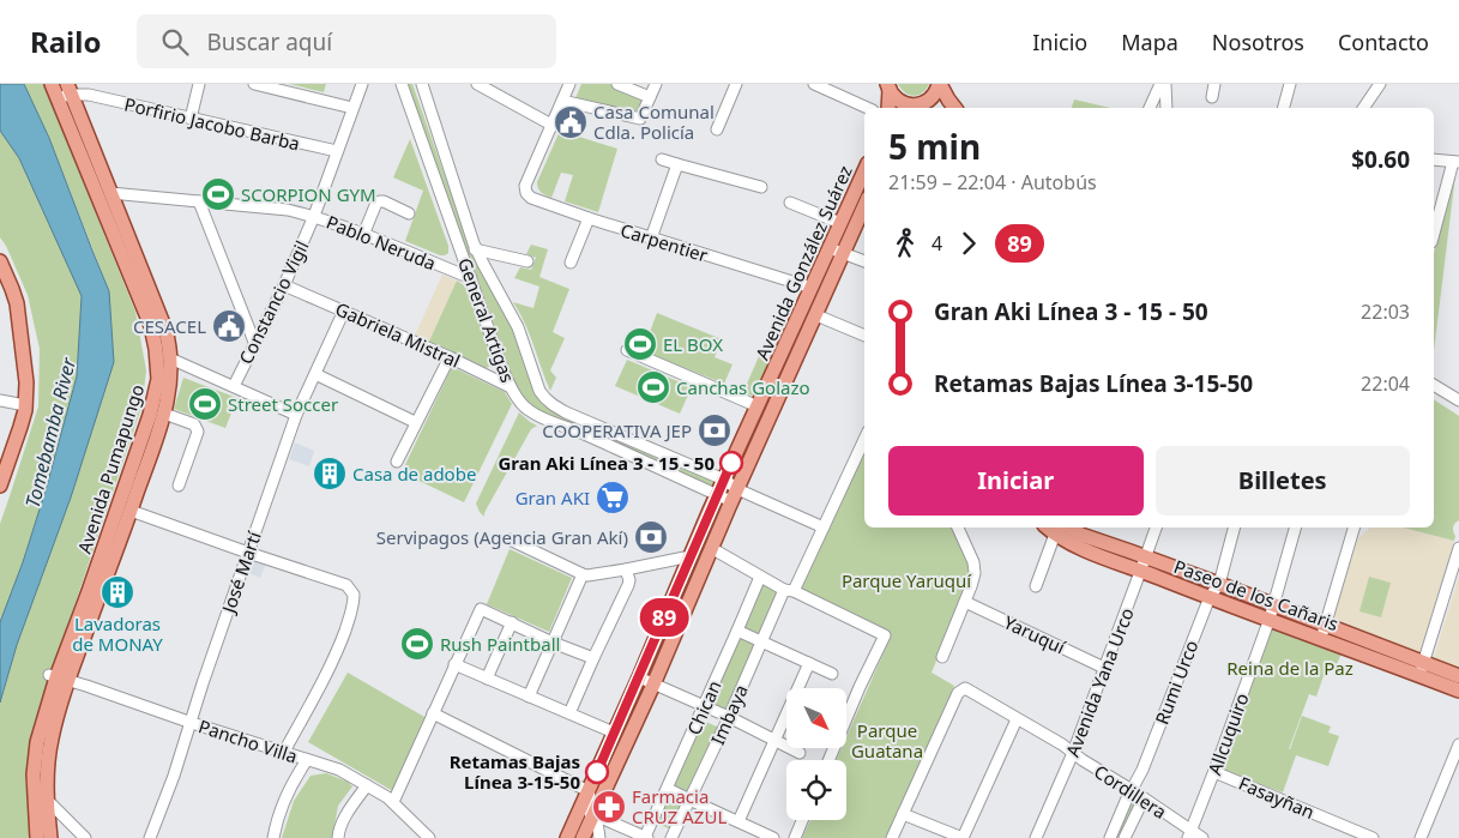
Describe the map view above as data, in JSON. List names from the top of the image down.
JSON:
{
  "streets": {
    "main road": ["Avenida González Suárez", "Avenida Pumapungo", "Paseo de los Cañaris"],
    "street": [
      "Porfirio Jacobo Barba",
      "Pablo Neruda",
      "Carpentier",
      "Constancio Vigil",
      "General Artigas",
      "Gabriela Mistral",
      "José Martí",
      "Yaruquí",
      "Avenida Yana Urco",
      "Rumi Urco",
      "Chican",
      "Imbaya",
      "Allcuquiro",
      "Pancho Villa",
      "Cordillera",
      "Fasayñan"
    ]
  },
  "crossings": [
    ["Porfirio Jacobo Barba", "Constancio Vigil"],
    ["Porfirio Jacobo Barba", "Avenida Pumapungo"],
    ["Pablo Neruda", "Constancio Vigil"],
    ["Pablo Neruda", "General Artigas"],
    ["Pablo Neruda", "Avenida Pumapungo"],
    ["Carpentier", "Avenida González Suárez"],
    ["Avenida González Suárez", "General Artigas"],
    ["Constancio Vigil", "Gabriela Mistral"],
    ["General Artigas", "Gabriela Mistral"],
    ["Gabriela Mistral", "José Martí"],
    ["Avenida Pumapungo", "Pancho Villa"],
    ["José Martí", "Pancho Villa"],
    ["Paseo de los Cañaris", "Avenida Yana Urco"],
    ["Paseo de los Cañaris", "Rumi Urco"],
    ["Paseo de los Cañaris", "Allcuquiro"],
    ["Yaruquí", "Avenida Yana Urco"],
    ["Avenida Yana Urco", "Cordillera"],
    ["Rumi Urco", "Cordillera"],
    ["Allcuquiro", "Cordillera"],
    ["Allcuquiro", "Fasayñan"]
  ],
  "water": ["Tomebamba River"],
  "parks": ["Parque Yaruquí", "Reina de la Paz", "Parque Guatana"],
  "places": {
    "public building": ["Casa Comunal Cdla. Policía", "CESACEL"],
    "sports": [
      "SCORPION GYM",
      "EL BOX",
      "Canchas Golazo",
      "Street Soccer",
      "Rush Paintball"
    ],
    "bank": ["COOPERATIVA JEP", "Servipagos (Agencia Gran Akí)"],
    "other": ["Gran Aki Línea 3 - 15 - 50", "Retamas Bajas Línea 3-15-50"],
    "building": ["Casa de adobe", "Lavadoras de MONAY"],
    "supermarket": ["Gran AKI"],
    "pharmacy": ["Farmacia CRUZ AZUL"]
  },
  "lines": ["bus line 89"],
  "north": "bottom right",
  "page": {
    "header": "Railo",
    "search": "Buscar aquí",
    "nav": [
      "Inicio",
      "Mapa",
      "Nosotros",
      "Contacto"
    ],
    "on_map": "89",
    "heading": ["5 min", "21:59 – 22:04 · Autobús", "$0.60"],
    "legs": ["4", "89"],
    "list": [
      {
        "name": "Gran Aki Línea 3 - 15 - 50",
        "value": "22:03"
      },
      {
        "name": "Retamas Bajas Línea 3-15-50",
        "value": "22:04"
      }
    ],
    "buttons": ["Iniciar", "Billetes"]
  }
}
